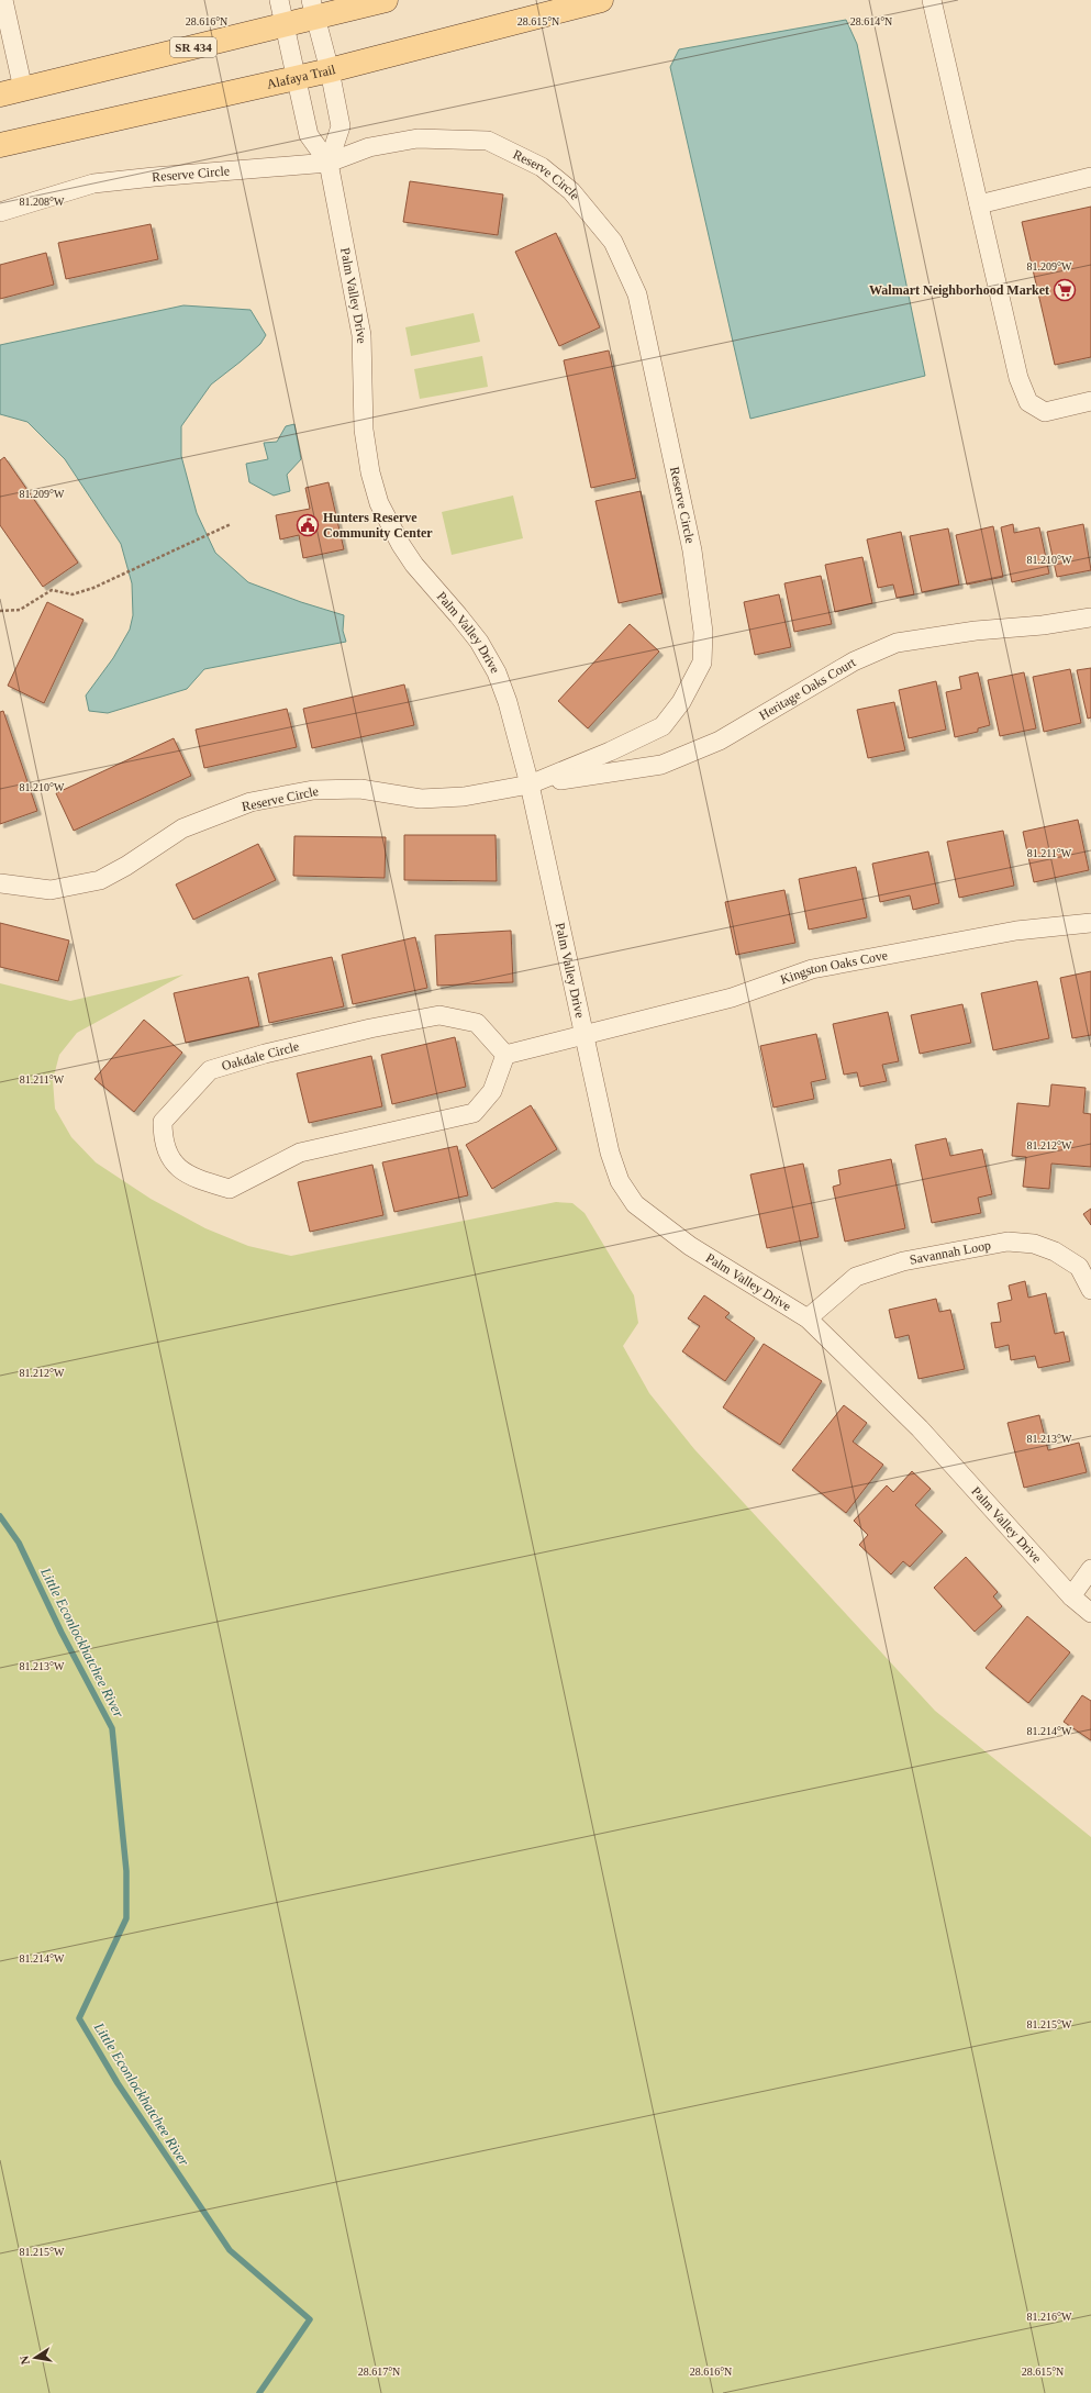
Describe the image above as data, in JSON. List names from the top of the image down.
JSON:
{
  "streets": {
    "main road": ["SR 434", "Alafaya Trail"],
    "street": [
      "Reserve Circle",
      "Palm Valley Drive",
      "Heritage Oaks Court",
      "Kingston Oaks Cove",
      "Oakdale Circle",
      "Savannah Loop"
    ]
  },
  "crossings": [
    ["SR 434", "Palm Valley Drive"],
    ["Alafaya Trail", "Palm Valley Drive"],
    ["Reserve Circle", "Palm Valley Drive"],
    ["Reserve Circle", "Heritage Oaks Court"],
    ["Palm Valley Drive", "Heritage Oaks Court"],
    ["Palm Valley Drive", "Kingston Oaks Cove"],
    ["Palm Valley Drive", "Savannah Loop"]
  ],
  "water": ["Little Econlockhatchee River"],
  "places": {
    "supermarket": ["Walmart Neighborhood Market"],
    "public building": ["Hunters Reserve Community Center"]
  },
  "north": "left",
  "coordinates": [
    "28.616°N",
    "28.615°N",
    "28.614°N",
    "81.208°W",
    "81.209°W",
    "81.210°W",
    "81.211°W",
    "81.212°W",
    "81.213°W",
    "81.214°W",
    "81.215°W",
    "81.216°W",
    "28.617°N"
  ]
}
